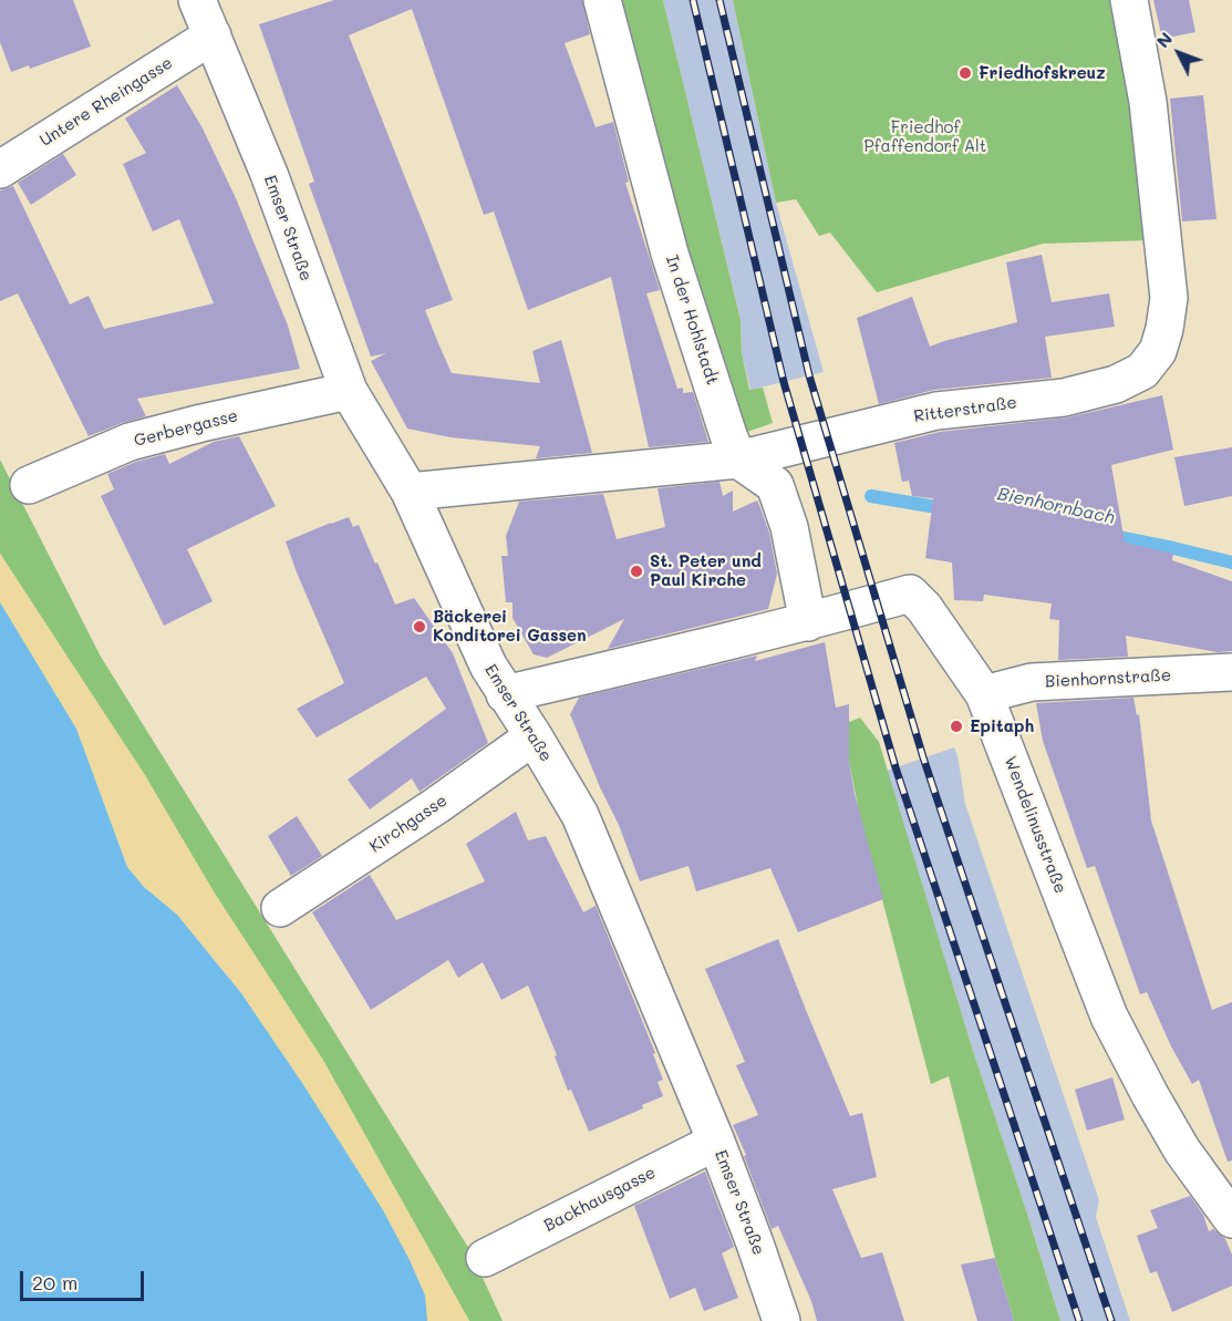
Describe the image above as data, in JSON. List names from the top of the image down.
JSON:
{
  "streets": {
    "street": [
      "Untere Rheingasse",
      "Emser Straße",
      "In der Hohlstadt",
      "Ritterstraße",
      "Gerbergasse",
      "Bienhornstraße",
      "Kirchgasse",
      "Wendelinusstraße",
      "Backhausgasse"
    ]
  },
  "crossings": [
    ["Untere Rheingasse", "Emser Straße"],
    ["Emser Straße", "Ritterstraße"],
    ["Emser Straße", "Gerbergasse"],
    ["Emser Straße", "Kirchgasse"],
    ["Emser Straße", "Wendelinusstraße"],
    ["Emser Straße", "Backhausgasse"],
    ["In der Hohlstadt", "Ritterstraße"],
    ["Bienhornstraße", "Wendelinusstraße"]
  ],
  "water": ["Bienhornbach"],
  "parks": ["Friedhof Pfaffendorf Alt"],
  "places": [
    "Friedhofskreuz",
    "St. Peter und Paul Kirche",
    "Bäckerei Konditorei Gassen",
    "Epitaph"
  ],
  "scale_bar": "20 m",
  "north": "top left"
}
